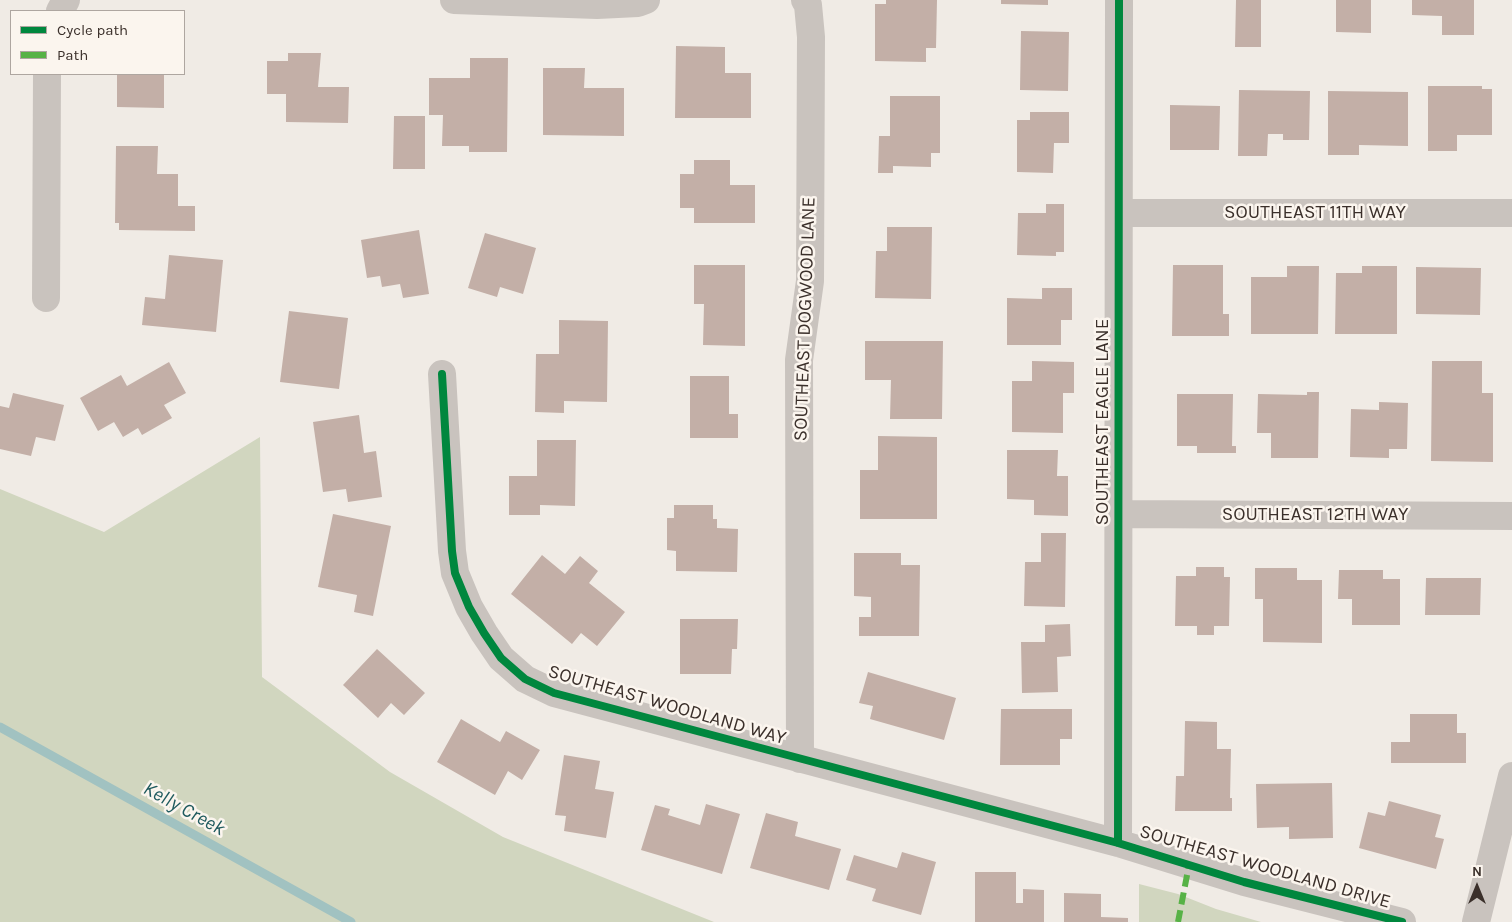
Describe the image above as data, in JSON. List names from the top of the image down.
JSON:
{
  "streets": {
    "street": [
      "SOUTHEAST 11TH WAY",
      "SOUTHEAST DOGWOOD LANE",
      "SOUTHEAST EAGLE LANE",
      "SOUTHEAST 12TH WAY",
      "SOUTHEAST WOODLAND WAY",
      "SOUTHEAST WOODLAND DRIVE"
    ]
  },
  "crossings": [
    ["SOUTHEAST 11TH WAY", "SOUTHEAST EAGLE LANE"],
    ["SOUTHEAST DOGWOOD LANE", "SOUTHEAST WOODLAND WAY"],
    ["SOUTHEAST EAGLE LANE", "SOUTHEAST 12TH WAY"],
    ["SOUTHEAST EAGLE LANE", "SOUTHEAST WOODLAND WAY"],
    ["SOUTHEAST EAGLE LANE", "SOUTHEAST WOODLAND DRIVE"],
    ["SOUTHEAST WOODLAND WAY", "SOUTHEAST WOODLAND DRIVE"]
  ],
  "water": ["Kelly Creek"],
  "legend": ["Cycle path", "Path"],
  "north": "top"
}
